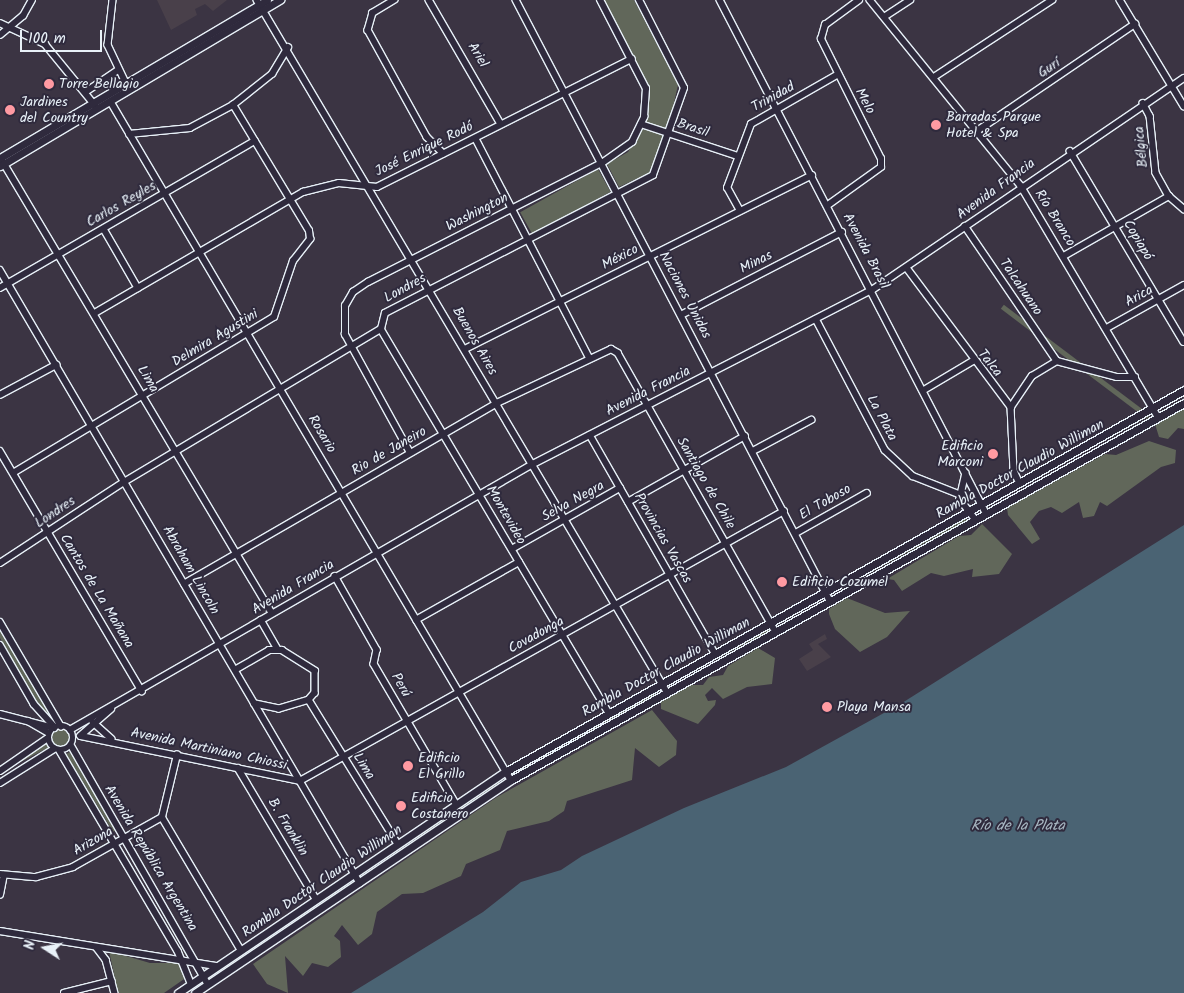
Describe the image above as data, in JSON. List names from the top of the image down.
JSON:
{
  "streets": {
    "main road": ["Rambla Doctor Claudio Williman"],
    "street": [
      "Ariel",
      "Gurí",
      "Trinidad",
      "Melo",
      "Brasil",
      "Bélgica",
      "José Enrique Rodó",
      "Avenida Francia",
      "Carlos Reyles",
      "Washington",
      "Río Branco",
      "Copiapó",
      "Avenida Brasil",
      "México",
      "Minas",
      "Talcahuano",
      "Londres",
      "Naciones Unidas",
      "Arica",
      "Delmira Agustini",
      "Buenos Aires",
      "Talca",
      "Lima",
      "La Plata",
      "Rosario",
      "Rio de Janeiro",
      "Santiago de Chile",
      "Selva Negra",
      "El Toboso",
      "Montevideo",
      "Provincias Vascas",
      "Abraham Lincoln",
      "Cantos de La Mañana",
      "Covadonga",
      "Perú",
      "Avenida Martiniano Chiossi",
      "B. Franklin",
      "Arizona",
      "Avenida República Argentina"
    ]
  },
  "crossings": [
    ["Ariel", "José Enrique Rodó"],
    ["Gurí", "Río Branco"],
    ["Trinidad", "Melo"],
    ["Trinidad", "Brasil"],
    ["Trinidad", "Avenida Brasil"],
    ["Trinidad", "México"],
    ["Melo", "Avenida Brasil"],
    ["Brasil", "Washington"],
    ["Brasil", "Londres"],
    ["Bélgica", "Avenida Francia"],
    ["José Enrique Rodó", "Washington"],
    ["José Enrique Rodó", "Naciones Unidas"],
    ["José Enrique Rodó", "Delmira Agustini"],
    ["José Enrique Rodó", "Buenos Aires"],
    ["José Enrique Rodó", "Lima"],
    ["José Enrique Rodó", "Rosario"],
    ["Avenida Francia", "Río Branco"],
    ["Avenida Francia", "Copiapó"],
    ["Avenida Francia", "Avenida Brasil"],
    ["Avenida Francia", "Talcahuano"],
    ["Avenida Francia", "Naciones Unidas"],
    ["Avenida Francia", "Buenos Aires"],
    ["Avenida Francia", "Talca"],
    ["Avenida Francia", "Lima"],
    ["Avenida Francia", "La Plata"],
    ["Avenida Francia", "Rosario"],
    ["Avenida Francia", "Santiago de Chile"],
    ["Avenida Francia", "Montevideo"],
    ["Avenida Francia", "Provincias Vascas"],
    ["Avenida Francia", "Abraham Lincoln"],
    ["Avenida Francia", "Cantos de La Mañana"],
    ["Avenida Francia", "Perú"],
    ["Avenida Francia", "Avenida Martiniano Chiossi"],
    ["Avenida Francia", "Avenida República Argentina"],
    ["Carlos Reyles", "Delmira Agustini"],
    ["Carlos Reyles", "Lima"],
    ["Carlos Reyles", "Rosario"],
    ["Carlos Reyles", "Abraham Lincoln"],
    ["Washington", "Londres"],
    ["Washington", "Naciones Unidas"],
    ["Washington", "Buenos Aires"],
    ["Washington", "Rio de Janeiro"],
    ["Río Branco", "Arica"],
    ["Río Branco", "Rambla Doctor Claudio Williman"],
    ["Copiapó", "Arica"],
    ["Avenida Brasil", "México"],
    ["Avenida Brasil", "Minas"],
    ["Avenida Brasil", "Rambla Doctor Claudio Williman"],
    ["México", "Naciones Unidas"],
    ["México", "Buenos Aires"],
    ["Minas", "Naciones Unidas"],
    ["Londres", "Naciones Unidas"],
    ["Londres", "Buenos Aires"],
    ["Londres", "Lima"],
    ["Londres", "Rosario"],
    ["Londres", "Montevideo"],
    ["Londres", "Abraham Lincoln"],
    ["Londres", "Cantos de La Mañana"],
    ["Naciones Unidas", "Rambla Doctor Claudio Williman"],
    ["Naciones Unidas", "El Toboso"],
    ["Naciones Unidas", "Covadonga"],
    ["Delmira Agustini", "Lima"],
    ["Delmira Agustini", "Rosario"],
    ["Delmira Agustini", "Abraham Lincoln"],
    ["Delmira Agustini", "Cantos de La Mañana"],
    ["Buenos Aires", "Rio de Janeiro"],
    ["Buenos Aires", "Rambla Doctor Claudio Williman"],
    ["Buenos Aires", "Selva Negra"],
    ["Buenos Aires", "Covadonga"],
    ["Lima", "Rio de Janeiro"],
    ["Lima", "Rambla Doctor Claudio Williman"],
    ["Lima", "Abraham Lincoln"],
    ["Lima", "Covadonga"],
    ["Rosario", "Rio de Janeiro"],
    ["Rosario", "Rambla Doctor Claudio Williman"],
    ["Rosario", "Covadonga"],
    ["Rio de Janeiro", "Santiago de Chile"],
    ["Rio de Janeiro", "Montevideo"],
    ["Rio de Janeiro", "Abraham Lincoln"],
    ["Rambla Doctor Claudio Williman", "Santiago de Chile"],
    ["Rambla Doctor Claudio Williman", "Montevideo"],
    ["Rambla Doctor Claudio Williman", "Provincias Vascas"],
    ["Rambla Doctor Claudio Williman", "Abraham Lincoln"],
    ["Rambla Doctor Claudio Williman", "Perú"],
    ["Rambla Doctor Claudio Williman", "B. Franklin"],
    ["Rambla Doctor Claudio Williman", "Avenida República Argentina"],
    ["Santiago de Chile", "Covadonga"],
    ["Selva Negra", "Montevideo"],
    ["Selva Negra", "Provincias Vascas"],
    ["Montevideo", "Covadonga"],
    ["Provincias Vascas", "Covadonga"],
    ["Abraham Lincoln", "Covadonga"],
    ["Abraham Lincoln", "Avenida Martiniano Chiossi"],
    ["Covadonga", "Perú"],
    ["Covadonga", "Avenida Martiniano Chiossi"],
    ["Avenida Martiniano Chiossi", "B. Franklin"],
    ["Arizona", "Avenida República Argentina"]
  ],
  "water": ["Río de la Plata"],
  "places": [
    "Torre Bellagio",
    "Jardines del Country",
    "Barradas Parque Hotel & Spa",
    "Edificio Marconi",
    "Edificio Cozumel",
    "Playa Mansa",
    "Edificio El Grillo",
    "Edificio Costanero"
  ],
  "scale_bar": "100 m",
  "north": "left"
}
